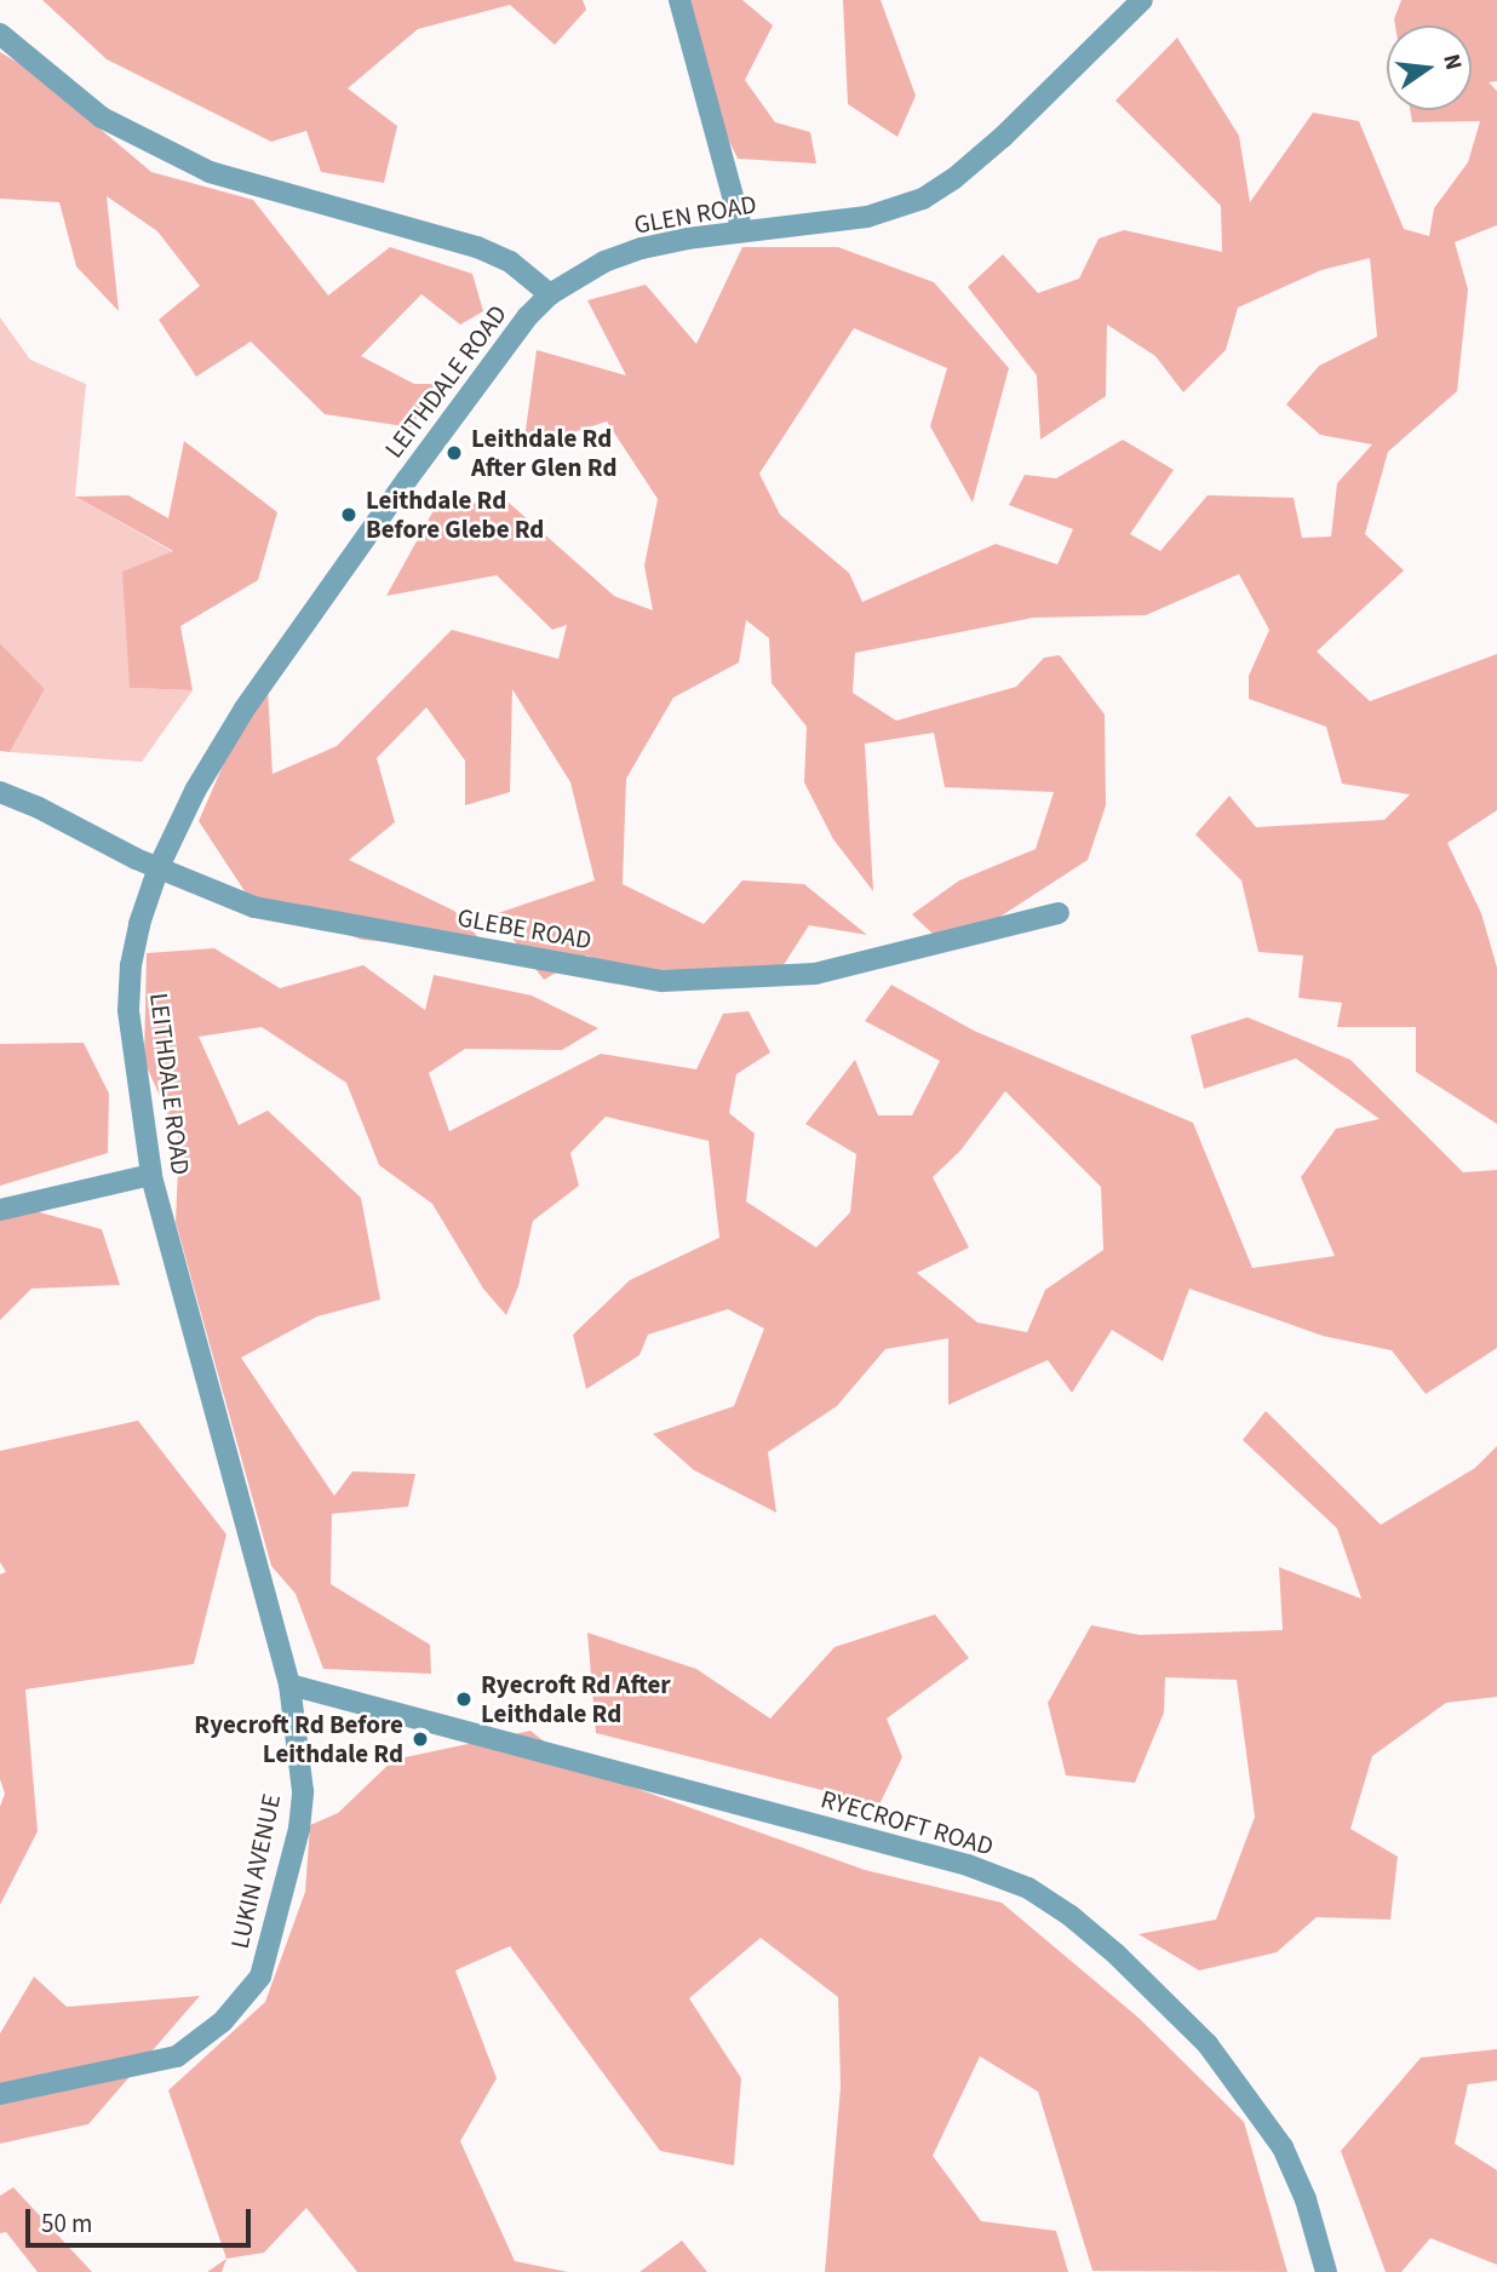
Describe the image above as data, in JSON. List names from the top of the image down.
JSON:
{
  "streets": {
    "street": [
      "GLEN ROAD",
      "LEITHDALE ROAD",
      "GLEBE ROAD",
      "RYECROFT ROAD",
      "LUKIN AVENUE"
    ]
  },
  "crossings": [
    ["GLEN ROAD", "LEITHDALE ROAD"],
    ["LEITHDALE ROAD", "GLEBE ROAD"],
    ["LEITHDALE ROAD", "RYECROFT ROAD"],
    ["LEITHDALE ROAD", "LUKIN AVENUE"],
    ["RYECROFT ROAD", "LUKIN AVENUE"]
  ],
  "places": [
    "Leithdale Rd After Glen Rd",
    "Leithdale Rd Before Glebe Rd",
    "Ryecroft Rd After Leithdale Rd",
    "Ryecroft Rd Before Leithdale Rd"
  ],
  "scale_bar": "50 m",
  "north": "right"
}
